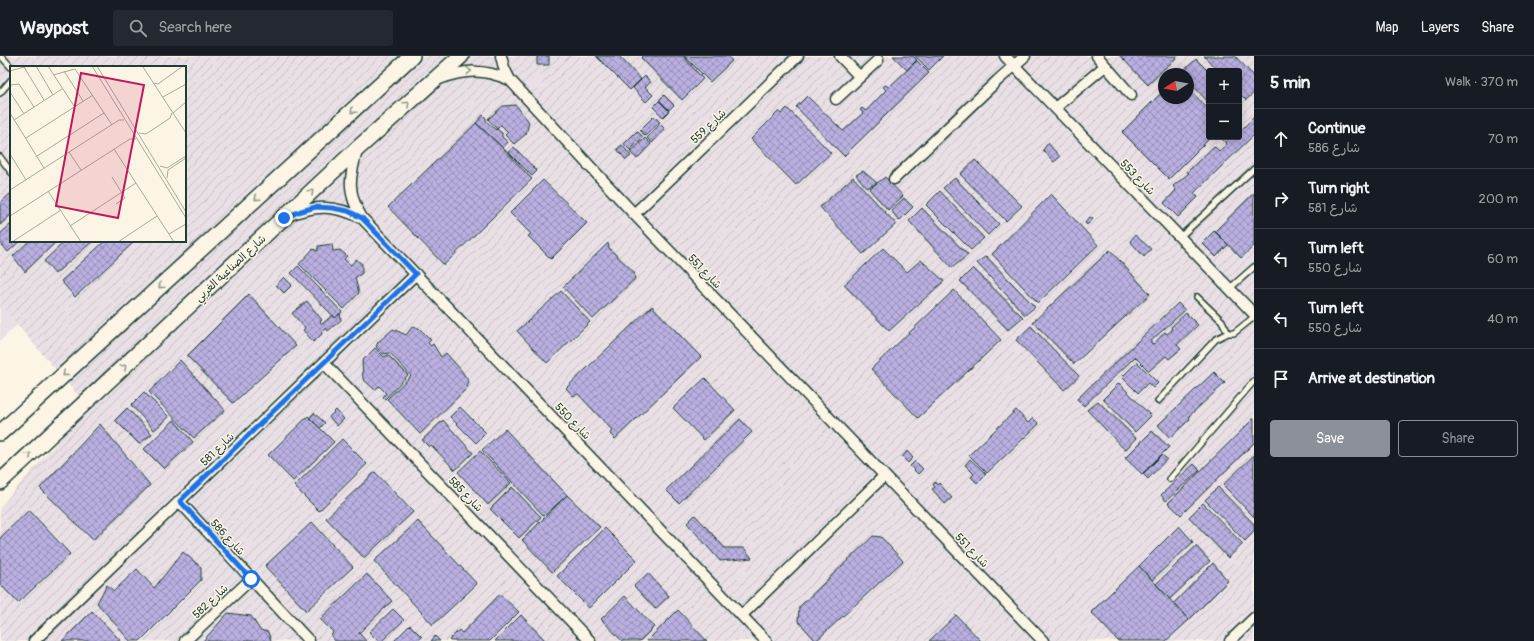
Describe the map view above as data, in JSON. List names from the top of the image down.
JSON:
{
  "streets": {
    "main road": ["شارع الصناعية الغربي"],
    "street": [
      "شارع 559",
      "شارع 553",
      "شارع 551",
      "شارع 550",
      "شارع 581",
      "شارع 585",
      "شارع 586",
      "شارع 582"
    ]
  },
  "crossings": [
    ["شارع 559", "شارع 551"],
    ["شارع الصناعية الغربي", "شارع 551"],
    ["شارع الصناعية الغربي", "شارع 550"],
    ["شارع 550", "شارع 581"],
    ["شارع 581", "شارع 585"],
    ["شارع 581", "شارع 586"],
    ["شارع 586", "شارع 582"]
  ],
  "north": "left",
  "page": {
    "header": "Waypost",
    "search": "Search here",
    "nav": ["Map", "Layers", "Share"],
    "heading": ["5 min", "Walk · 370 m"],
    "map_buttons": ["+", "−"],
    "list": [
      ["Continue", "شارع 586", "70 m"],
      ["Turn right", "شارع 581", "200 m"],
      ["Turn left", "شارع 550", "60 m"],
      ["Turn left", "شارع 550", "40 m"],
      "Arrive at destination"
    ],
    "buttons": ["Save", "Share"]
  }
}
